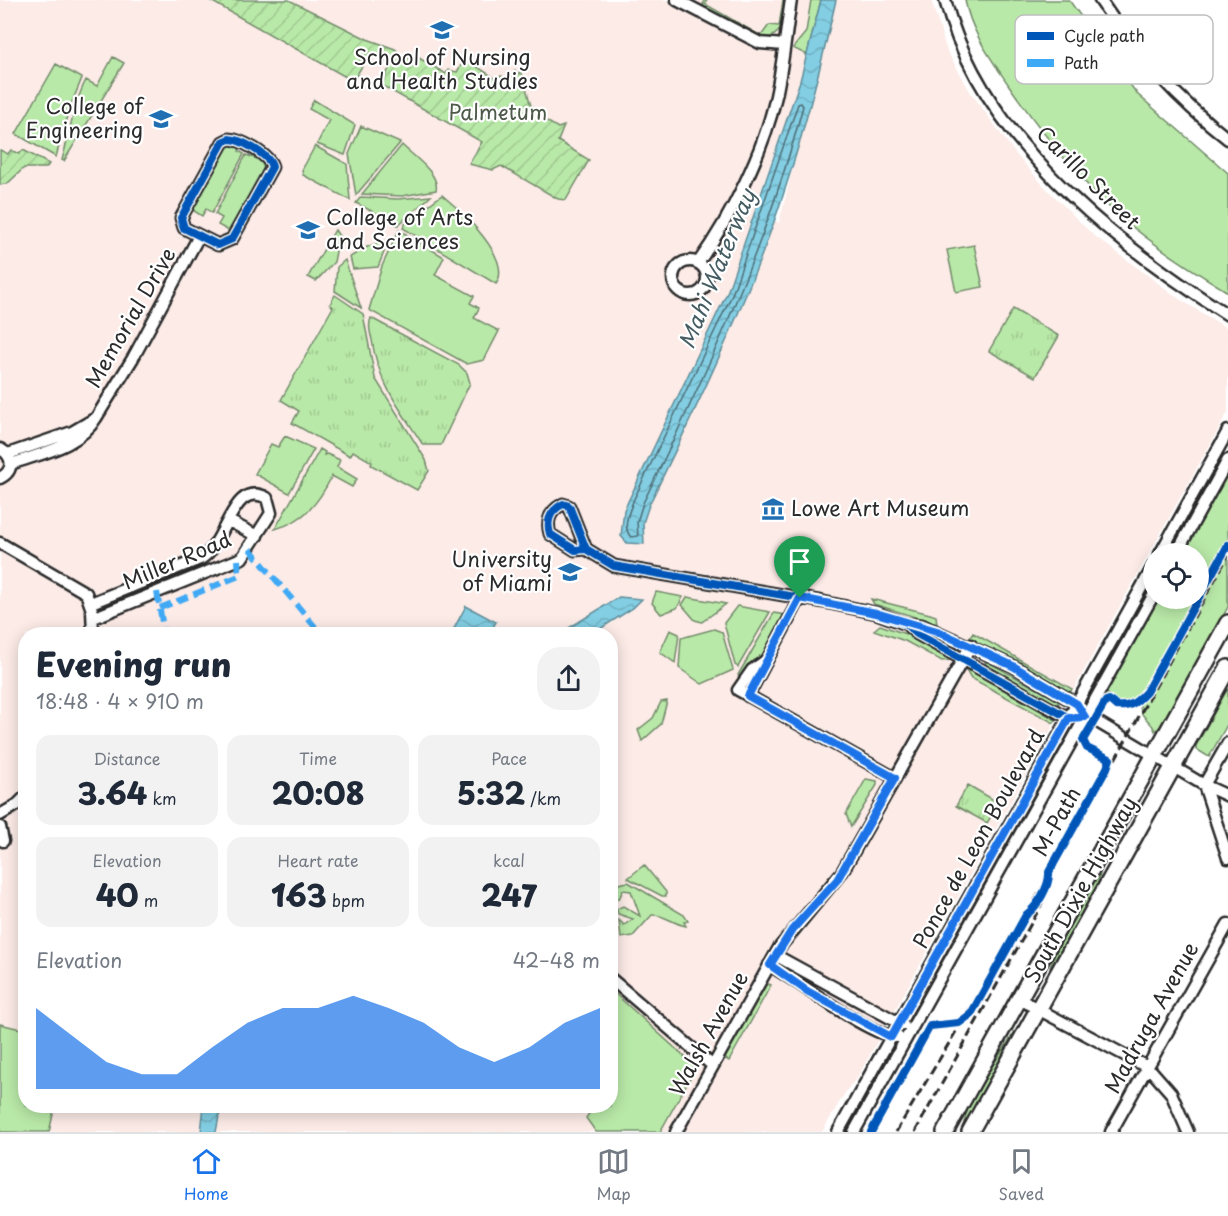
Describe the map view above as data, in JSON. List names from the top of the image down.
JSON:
{
  "streets": {
    "highway": ["South Dixie Highway"],
    "street": [
      "Carillo Street",
      "Memorial Drive",
      "Miller Road",
      "Ponce de Leon Boulevard",
      "Madruga Avenue",
      "Walsh Avenue"
    ],
    "cycle path": ["M-Path"]
  },
  "water": ["Mahi Waterway"],
  "parks": ["Palmetum"],
  "places": {
    "school or university": [
      "School of Nursing and Health Studies",
      "College of Engineering",
      "College of Arts and Sciences",
      "University of Miami"
    ],
    "museum": ["Lowe Art Museum"]
  },
  "legend": ["Cycle path", "Path"],
  "page": {
    "heading": ["Evening run", "18:48 · 4 × 910 m"],
    "stats": [
      ["Distance", "3.64 km"],
      ["Time", "20:08"],
      ["Pace", "5:32 /km"],
      ["Elevation", "40 m"],
      ["Heart rate", "163 bpm"],
      ["kcal", "247"]
    ],
    "chart": ["Elevation", "42–48 m"],
    "tabs": ["Home", "Map", "Saved"]
  }
}
